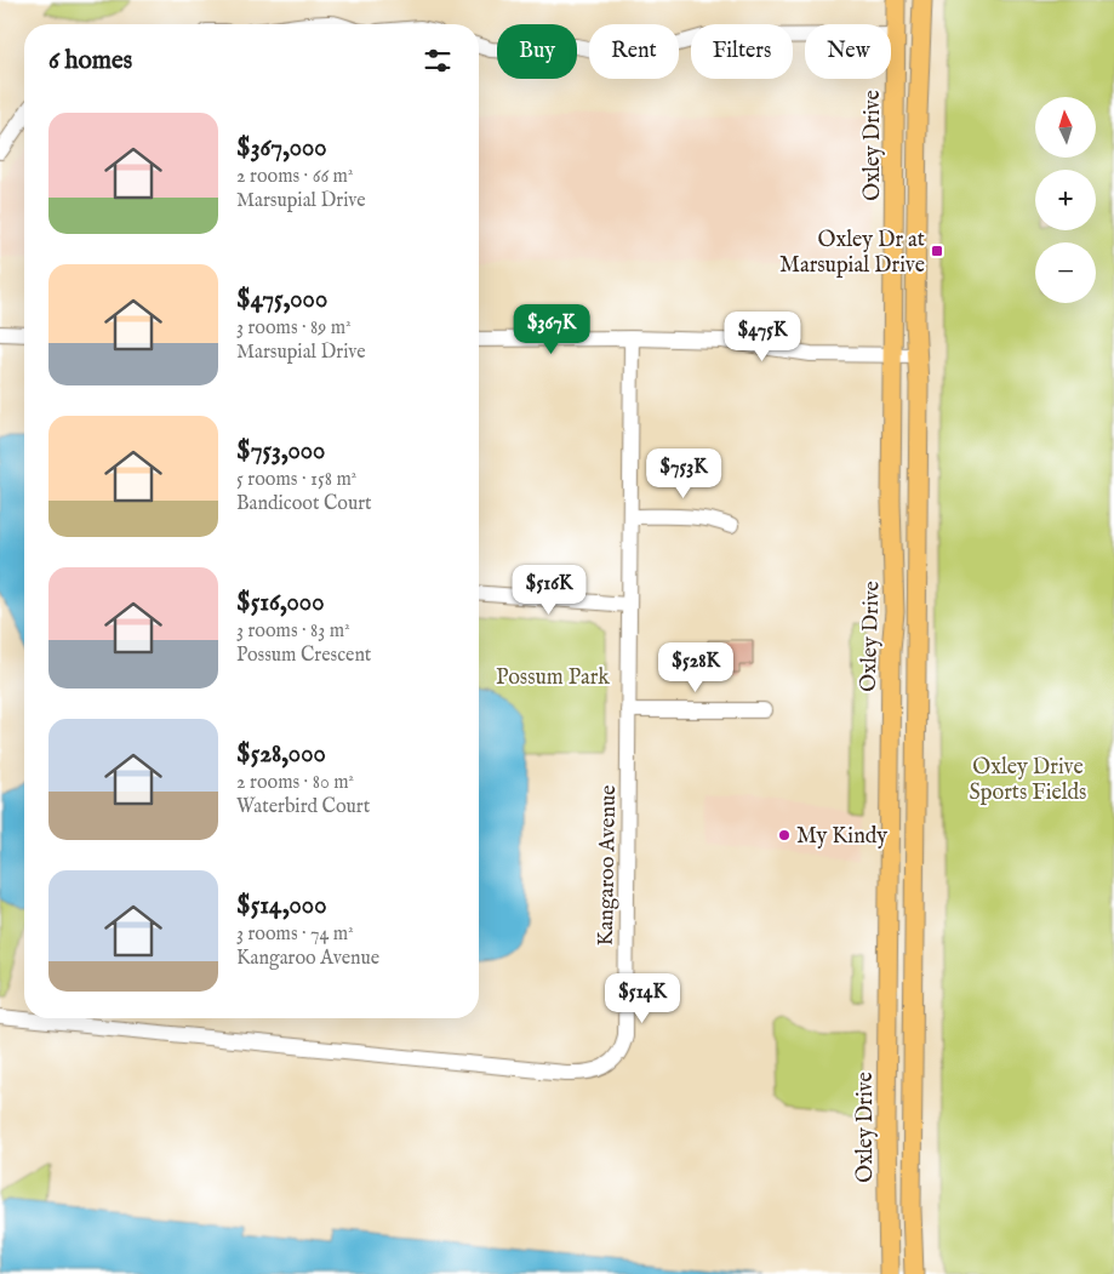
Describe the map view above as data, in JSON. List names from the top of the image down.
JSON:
{
  "streets": {
    "main road": ["Oxley Drive"],
    "street": ["Kangaroo Avenue"]
  },
  "parks": ["Possum Park", "Oxley Drive Sports Fields"],
  "places": {
    "transit": ["Oxley Dr at Marsupial Drive"],
    "other": ["My Kindy"]
  },
  "north": "top",
  "page": {
    "chip": [
      "Buy",
      "Rent",
      "Filters",
      "New"
    ],
    "heading": "6 homes",
    "map_buttons": ["+", "−"],
    "list": [
      {
        "name": "$367,000",
        "note": "2 rooms · 66 m² · Marsupial Drive"
      },
      {
        "name": "$475,000",
        "note": "3 rooms · 89 m² · Marsupial Drive"
      },
      {
        "name": "$753,000",
        "note": "5 rooms · 158 m² · Bandicoot Court"
      },
      {
        "name": "$516,000",
        "note": "3 rooms · 83 m² · Possum Crescent"
      },
      {
        "name": "$528,000",
        "note": "2 rooms · 80 m² · Waterbird Court"
      },
      {
        "name": "$514,000",
        "note": "3 rooms · 74 m² · Kangaroo Avenue"
      }
    ],
    "price": [
      "$367K",
      "$475K",
      "$753K",
      "$516K",
      "$528K",
      "$514K"
    ]
  }
}
